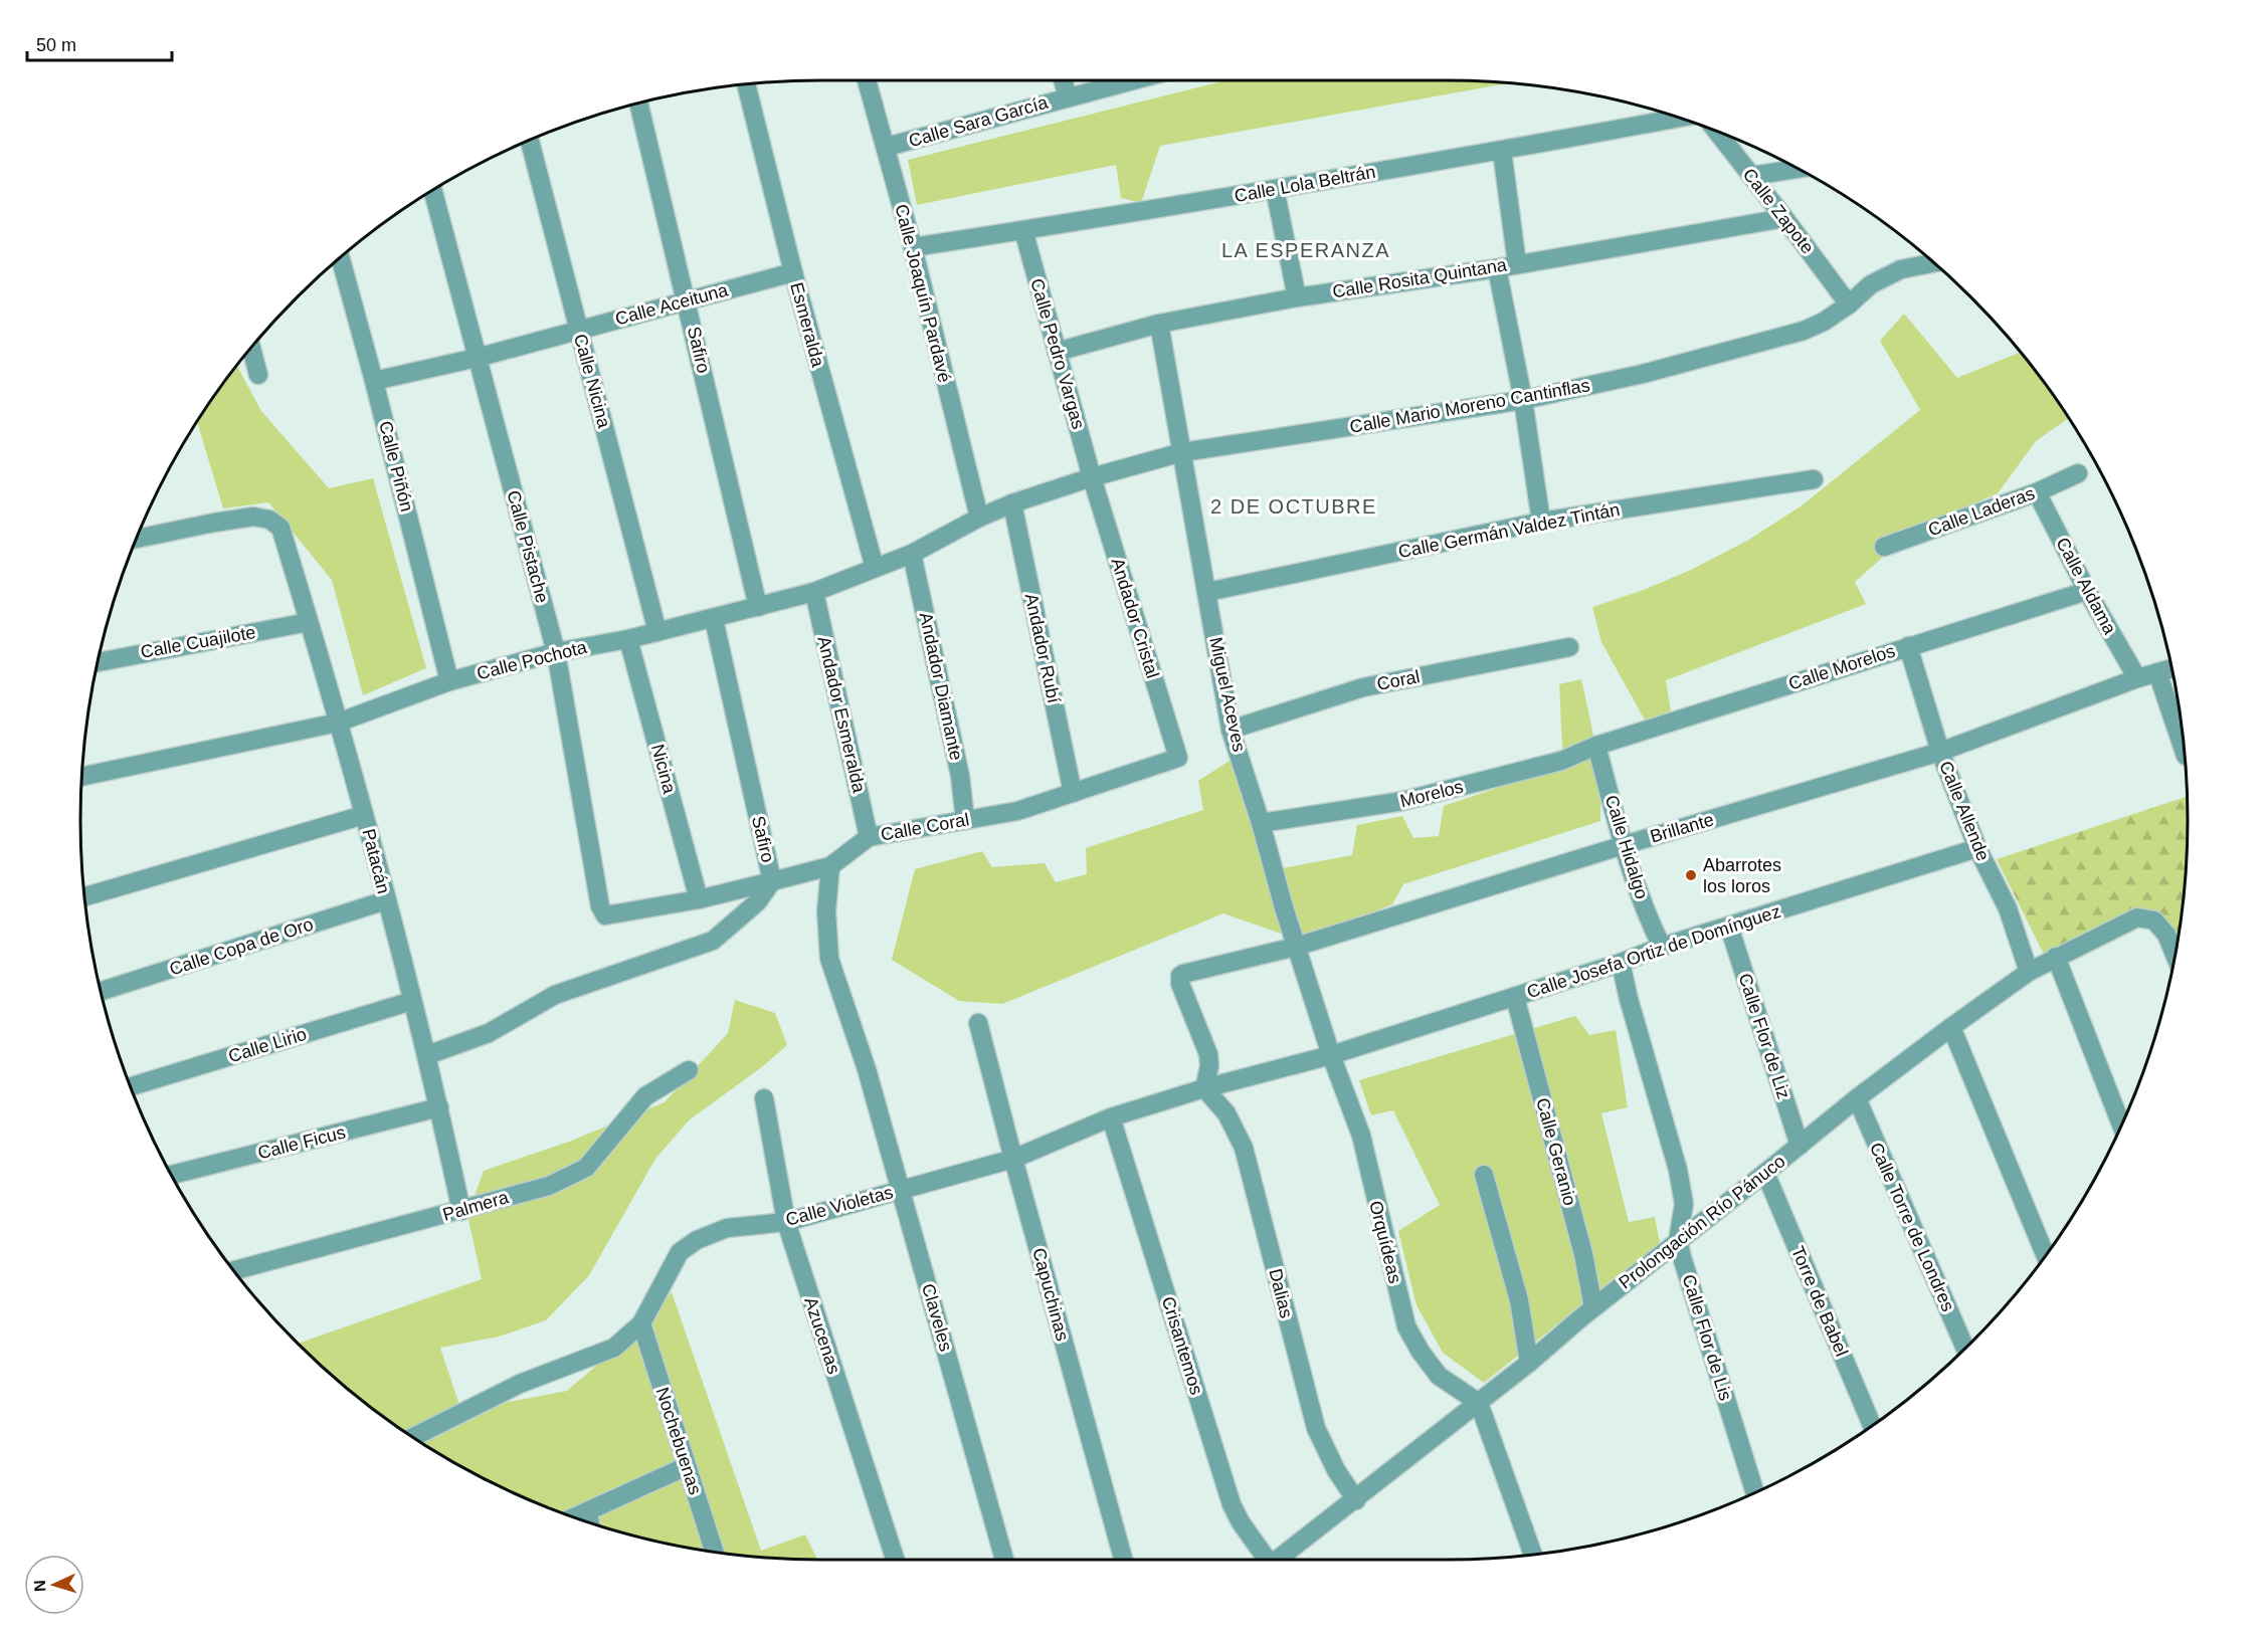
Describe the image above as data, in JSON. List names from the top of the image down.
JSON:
{
  "streets": {
    "street": [
      "Calle Sara García",
      "Calle Lola Beltrán",
      "Calle Zapote",
      "Calle Rosita Quintana",
      "Calle Joaquín Pardavé",
      "Calle Aceituna",
      "Esmeralda",
      "Safiro",
      "Calle Pedro Vargas",
      "Calle Nicina",
      "Calle Mario Moreno Cantinflas",
      "Calle Piñón",
      "Calle Laderas",
      "Calle Germán Valdez Tintán",
      "Calle Pistache",
      "Calle Aldama",
      "Andador Cristal",
      "Calle Cuajilote",
      "Andador Rubí",
      "Calle Pochota",
      "Calle Morelos",
      "Coral",
      "Andador Diamante",
      "Miguel Aceves",
      "Andador Esmeralda",
      "Nicina",
      "Morelos",
      "Calle Allende",
      "Calle Coral",
      "Brillante",
      "Calle Hidalgo",
      "Patacán",
      "Calle Copa de Oro",
      "Calle Josefa Ortiz de Domínguez",
      "Calle Flor de Liz",
      "Calle Lirio",
      "Calle Ficus",
      "Calle Geranio",
      "Palmera",
      "Calle Violetas",
      "Prolongación Río Pánuco",
      "Calle Torre de Londres",
      "Orquídeas",
      "Dalias",
      "Capuchinas",
      "Torre de Babel",
      "Claveles",
      "Azucenas",
      "Calle Flor de Lis",
      "Crisantemos",
      "Nochebuenas"
    ]
  },
  "crossings": [
    ["Calle Sara García", "Calle Joaquín Pardavé"],
    ["Calle Lola Beltrán", "Calle Joaquín Pardavé"],
    ["Calle Lola Beltrán", "Calle Pedro Vargas"],
    ["Calle Zapote", "Calle Rosita Quintana"],
    ["Calle Zapote", "Calle Mario Moreno Cantinflas"],
    ["Calle Rosita Quintana", "Calle Pedro Vargas"],
    ["Calle Rosita Quintana", "Miguel Aceves"],
    ["Calle Joaquín Pardavé", "Calle Mario Moreno Cantinflas"],
    ["Calle Joaquín Pardavé", "Calle Pochota"],
    ["Calle Aceituna", "Esmeralda"],
    ["Calle Aceituna", "Safiro"],
    ["Calle Aceituna", "Calle Nicina"],
    ["Calle Aceituna", "Calle Piñón"],
    ["Calle Aceituna", "Calle Pistache"],
    ["Esmeralda", "Calle Pochota"],
    ["Safiro", "Calle Pochota"],
    ["Safiro", "Calle Coral"],
    ["Calle Pedro Vargas", "Calle Mario Moreno Cantinflas"],
    ["Calle Pedro Vargas", "Andador Cristal"],
    ["Calle Nicina", "Calle Pochota"],
    ["Calle Mario Moreno Cantinflas", "Andador Cristal"],
    ["Calle Mario Moreno Cantinflas", "Andador Rubí"],
    ["Calle Mario Moreno Cantinflas", "Calle Pochota"],
    ["Calle Mario Moreno Cantinflas", "Miguel Aceves"],
    ["Calle Piñón", "Calle Pochota"],
    ["Calle Laderas", "Calle Aldama"],
    ["Calle Germán Valdez Tintán", "Miguel Aceves"],
    ["Calle Pistache", "Calle Pochota"],
    ["Calle Pistache", "Calle Coral"],
    ["Calle Aldama", "Calle Morelos"],
    ["Calle Aldama", "Brillante"],
    ["Andador Cristal", "Calle Coral"],
    ["Calle Cuajilote", "Patacán"],
    ["Andador Rubí", "Calle Coral"],
    ["Calle Pochota", "Andador Diamante"],
    ["Calle Pochota", "Andador Esmeralda"],
    ["Calle Pochota", "Nicina"],
    ["Calle Pochota", "Patacán"],
    ["Calle Morelos", "Morelos"],
    ["Calle Morelos", "Calle Allende"],
    ["Calle Morelos", "Calle Hidalgo"],
    ["Coral", "Miguel Aceves"],
    ["Andador Diamante", "Calle Coral"],
    ["Miguel Aceves", "Morelos"],
    ["Miguel Aceves", "Brillante"],
    ["Miguel Aceves", "Calle Josefa Ortiz de Domínguez"],
    ["Miguel Aceves", "Calle Violetas"],
    ["Miguel Aceves", "Orquídeas"],
    ["Andador Esmeralda", "Calle Coral"],
    ["Nicina", "Calle Coral"],
    ["Morelos", "Calle Hidalgo"],
    ["Calle Allende", "Brillante"],
    ["Calle Allende", "Calle Josefa Ortiz de Domínguez"],
    ["Calle Allende", "Prolongación Río Pánuco"],
    ["Calle Coral", "Claveles"],
    ["Brillante", "Calle Hidalgo"],
    ["Brillante", "Calle Violetas"],
    ["Brillante", "Dalias"],
    ["Calle Hidalgo", "Calle Josefa Ortiz de Domínguez"],
    ["Patacán", "Calle Copa de Oro"],
    ["Patacán", "Calle Lirio"],
    ["Patacán", "Calle Ficus"],
    ["Patacán", "Palmera"],
    ["Calle Josefa Ortiz de Domínguez", "Calle Flor de Liz"],
    ["Calle Josefa Ortiz de Domínguez", "Calle Geranio"],
    ["Calle Josefa Ortiz de Domínguez", "Calle Violetas"],
    ["Calle Josefa Ortiz de Domínguez", "Orquídeas"],
    ["Calle Josefa Ortiz de Domínguez", "Calle Flor de Lis"],
    ["Calle Flor de Liz", "Prolongación Río Pánuco"],
    ["Calle Geranio", "Prolongación Río Pánuco"],
    ["Calle Violetas", "Orquídeas"],
    ["Calle Violetas", "Dalias"],
    ["Calle Violetas", "Capuchinas"],
    ["Calle Violetas", "Claveles"],
    ["Calle Violetas", "Azucenas"],
    ["Calle Violetas", "Crisantemos"],
    ["Calle Violetas", "Nochebuenas"],
    ["Prolongación Río Pánuco", "Calle Torre de Londres"],
    ["Prolongación Río Pánuco", "Orquídeas"],
    ["Prolongación Río Pánuco", "Dalias"],
    ["Prolongación Río Pánuco", "Torre de Babel"],
    ["Prolongación Río Pánuco", "Calle Flor de Lis"]
  ],
  "districts": ["LA ESPERANZA", "2 DE OCTUBRE"],
  "places": ["Abarrotes los loros"],
  "scale_bar": "50 m",
  "north": "left"
}
